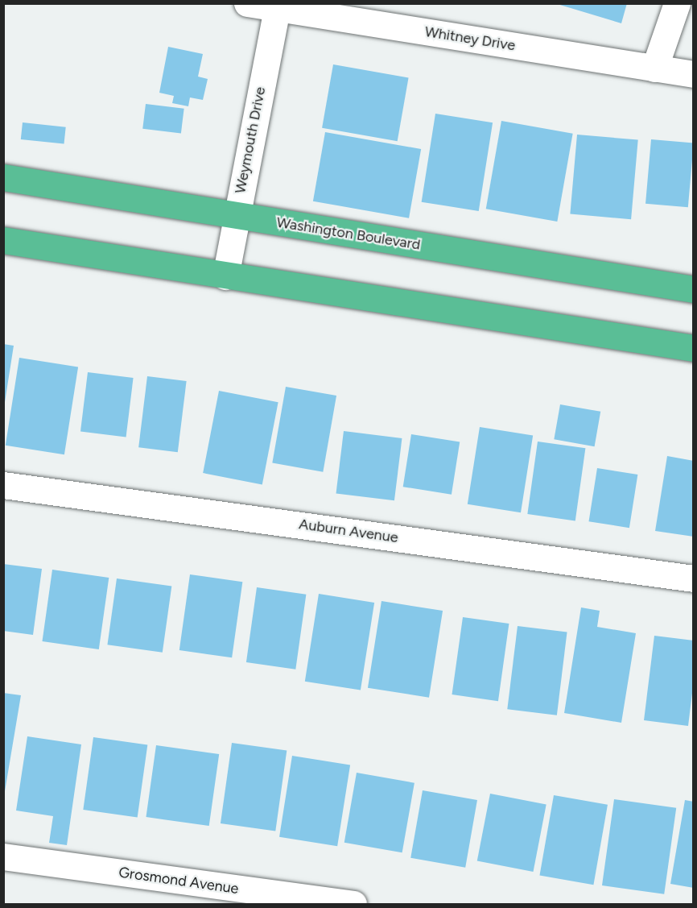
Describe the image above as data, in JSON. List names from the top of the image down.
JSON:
{
  "streets": {
    "highway": ["Washington Boulevard"],
    "street": [
      "Whitney Drive",
      "Weymouth Drive",
      "Auburn Avenue",
      "Grosmond Avenue"
    ]
  },
  "crossings": [
    ["Whitney Drive", "Weymouth Drive"],
    ["Weymouth Drive", "Washington Boulevard"]
  ]
}
